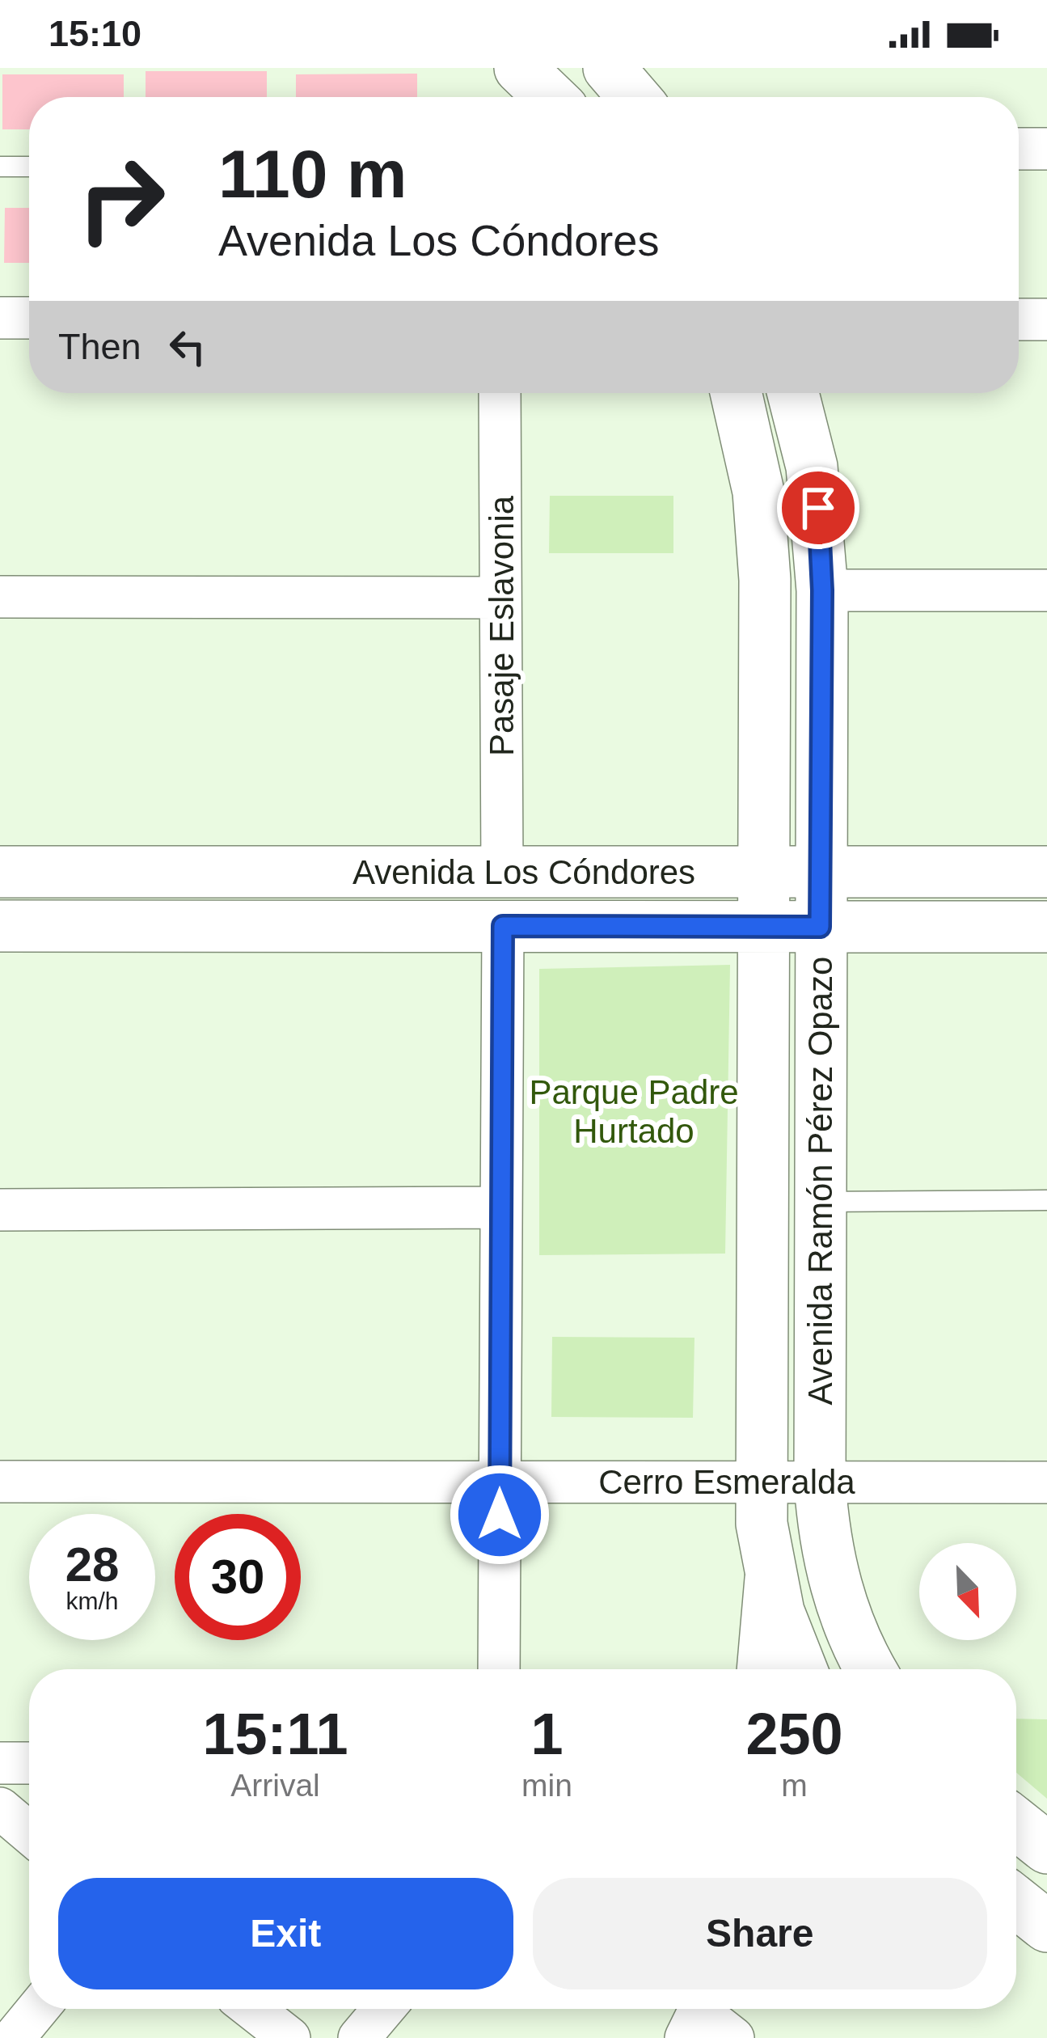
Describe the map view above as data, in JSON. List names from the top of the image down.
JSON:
{
  "streets": {
    "street": [
      "Pasaje Eslavonia",
      "Avenida Los Cóndores",
      "Avenida Ramón Pérez Opazo",
      "Cerro Esmeralda"
    ]
  },
  "crossings": [
    ["Pasaje Eslavonia", "Avenida Los Cóndores"],
    ["Avenida Los Cóndores", "Avenida Ramón Pérez Opazo"],
    ["Avenida Ramón Pérez Opazo", "Cerro Esmeralda"]
  ],
  "parks": ["Parque Padre Hurtado"],
  "north": "bottom right",
  "page": {
    "status": "15:10",
    "turn": ["110 m", "Avenida Los Cóndores"],
    "then": "Then",
    "speed": "28 km/h",
    "limit": "30",
    "eta": [
      "15:11",
      "Arrival",
      "1",
      "min",
      "250",
      "m"
    ],
    "buttons": ["Exit", "Share"]
  }
}
